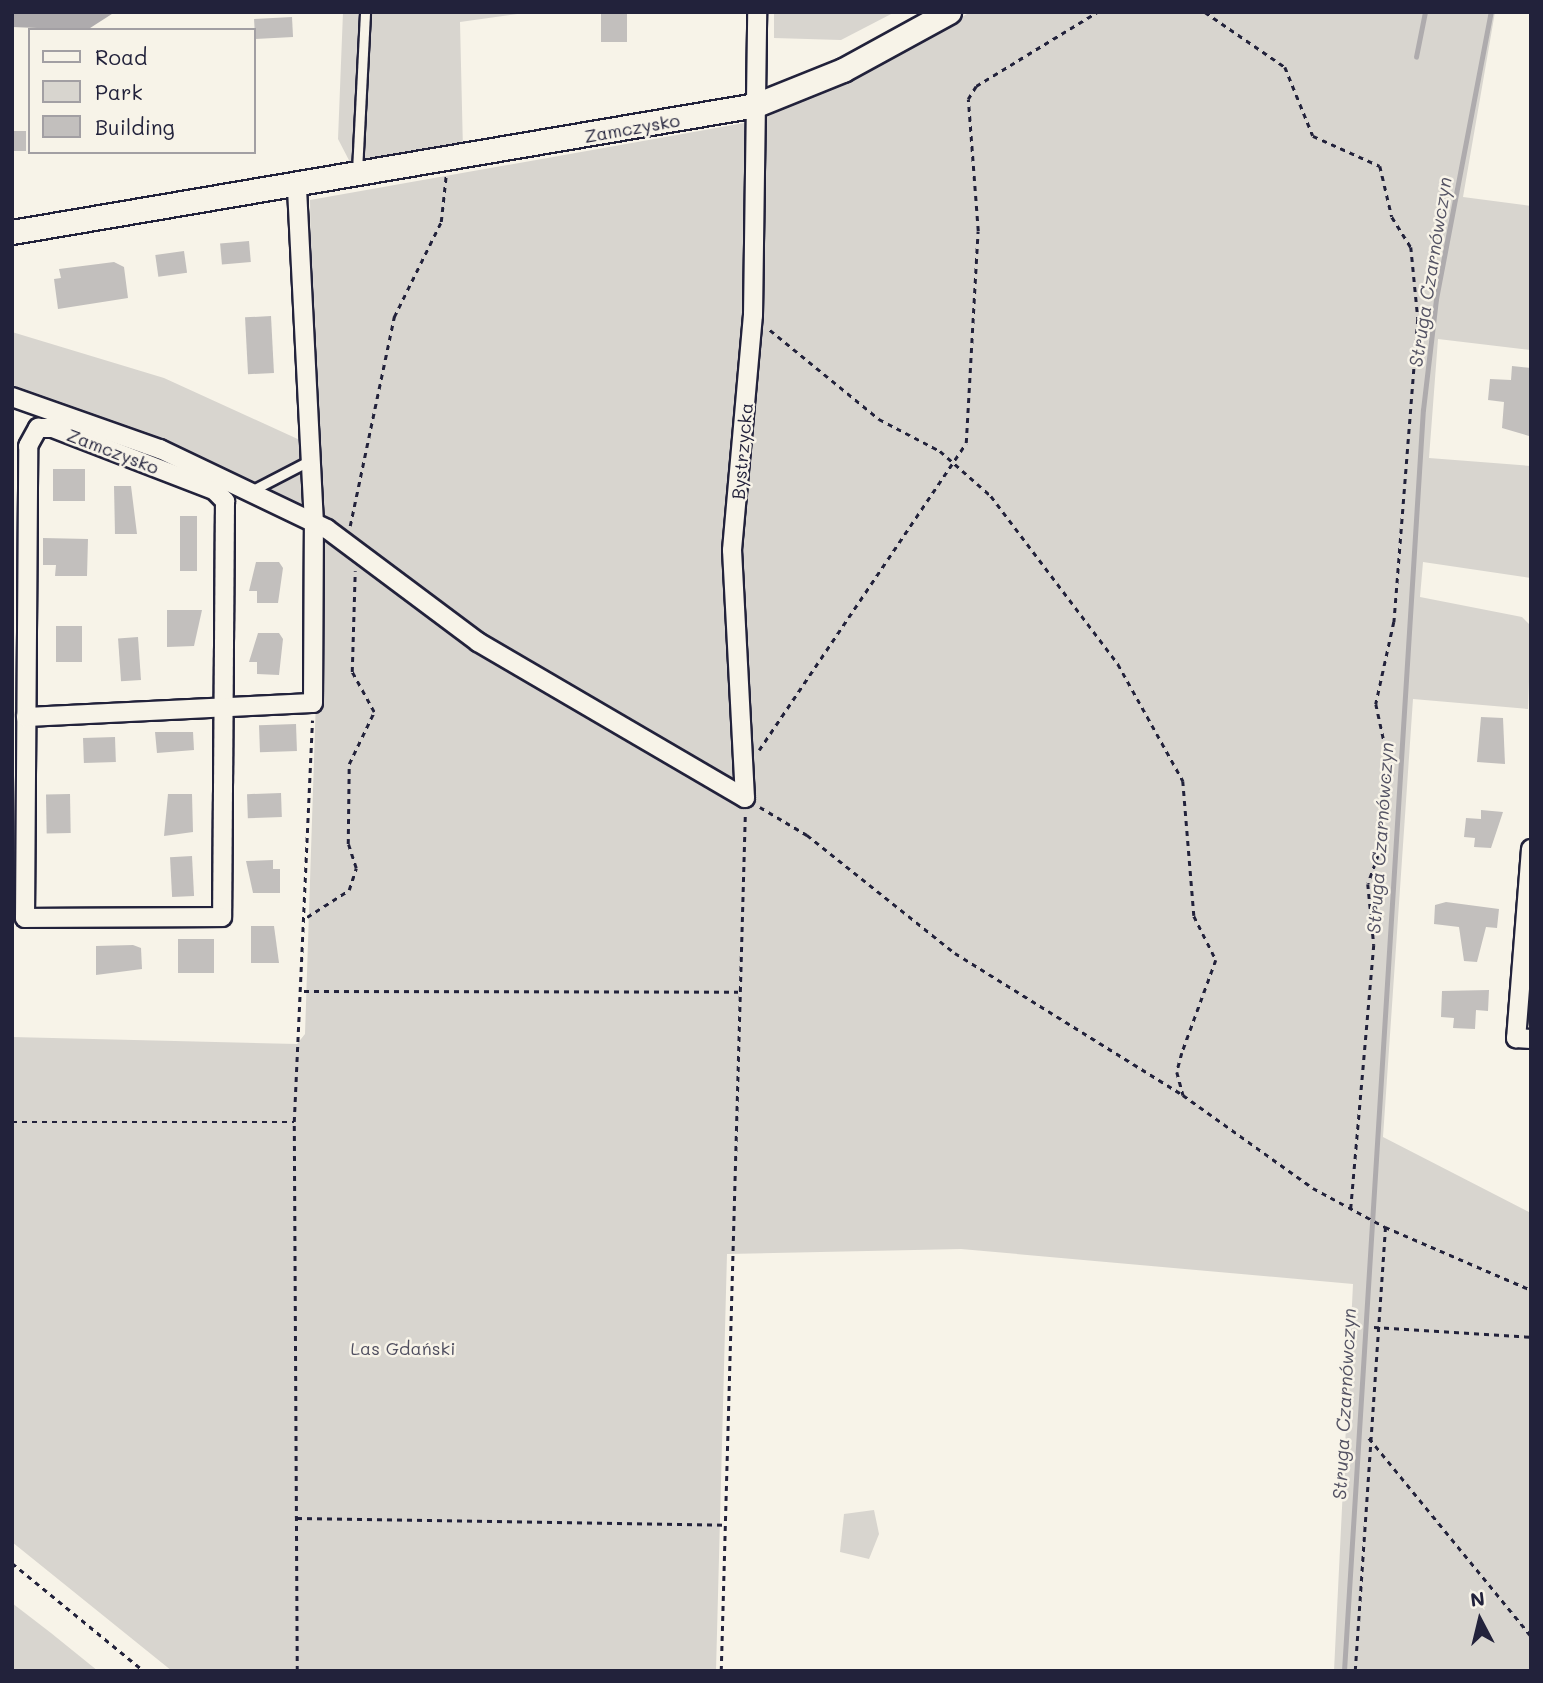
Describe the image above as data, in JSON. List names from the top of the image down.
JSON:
{
  "streets": {
    "street": ["Zamczysko", "Bystrzycka"]
  },
  "crossings": [
    ["Zamczysko", "Bystrzycka"]
  ],
  "water": ["Struga Czarnówczyn"],
  "parks": ["Las Gdański"],
  "legend": ["Road", "Park", "Building"],
  "north": "top"
}
